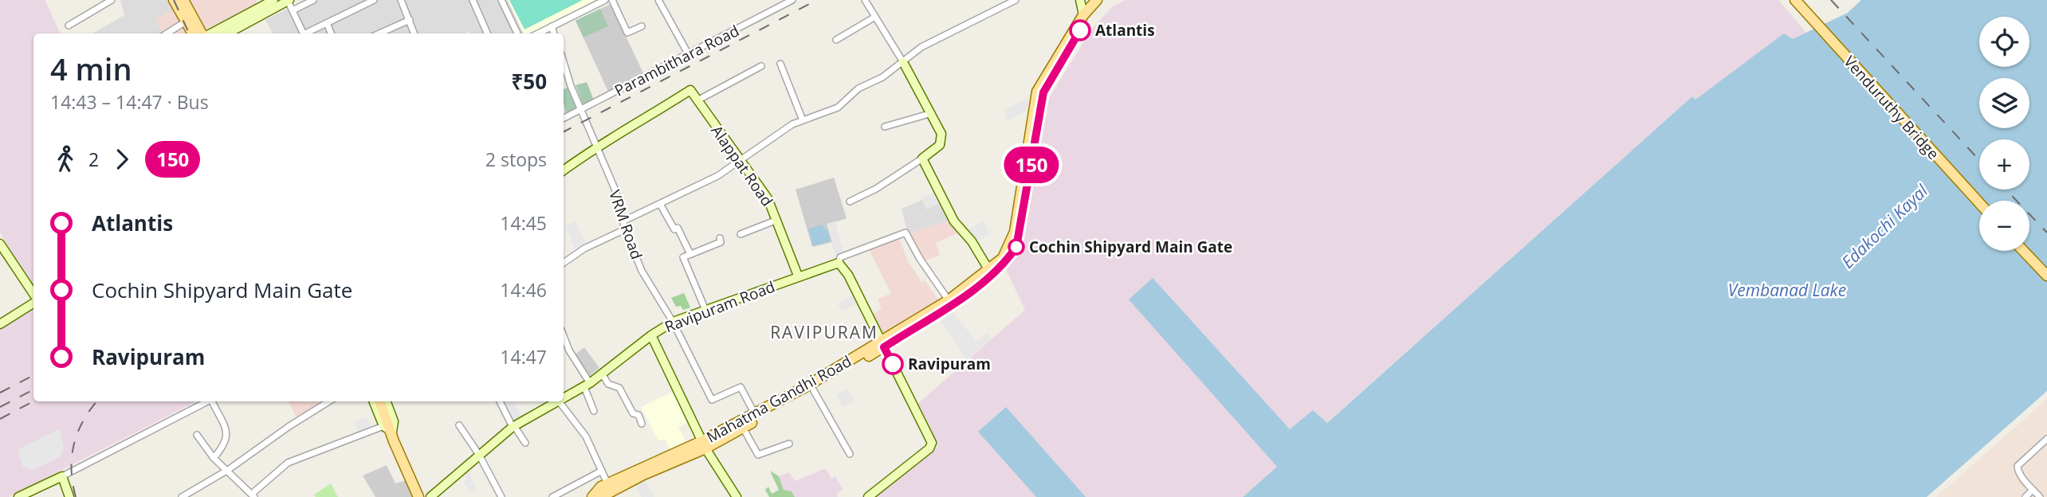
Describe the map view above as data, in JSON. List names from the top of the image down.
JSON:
{
  "streets": {
    "main road": ["Venduruthy Bridge", "Mahatma Gandhi Road"],
    "street": [
      "Parambithara Road",
      "Alappat Road",
      "VRM Road",
      "Ravipuram Road"
    ]
  },
  "crossings": [
    ["Parambithara Road", "VRM Road"],
    ["Alappat Road", "VRM Road"],
    ["Alappat Road", "Ravipuram Road"],
    ["VRM Road", "Ravipuram Road"],
    ["VRM Road", "Mahatma Gandhi Road"]
  ],
  "districts": ["RAVIPURAM"],
  "water": ["Edakochi Kayal", "Vembanad Lake"],
  "places": ["Atlantis", "Cochin Shipyard Main Gate", "Ravipuram"],
  "lines": ["bus line 150"],
  "page": {
    "on_map": "150",
    "map_buttons": ["+", "−"],
    "heading": ["4 min", "14:43 – 14:47 · Bus", "₹50"],
    "legs": ["2", "150", "2 stops"],
    "list": [
      {
        "name": "Atlantis",
        "value": "14:45"
      },
      {
        "name": "Cochin Shipyard Main Gate",
        "value": "14:46"
      },
      {
        "name": "Ravipuram",
        "value": "14:47"
      }
    ]
  }
}
